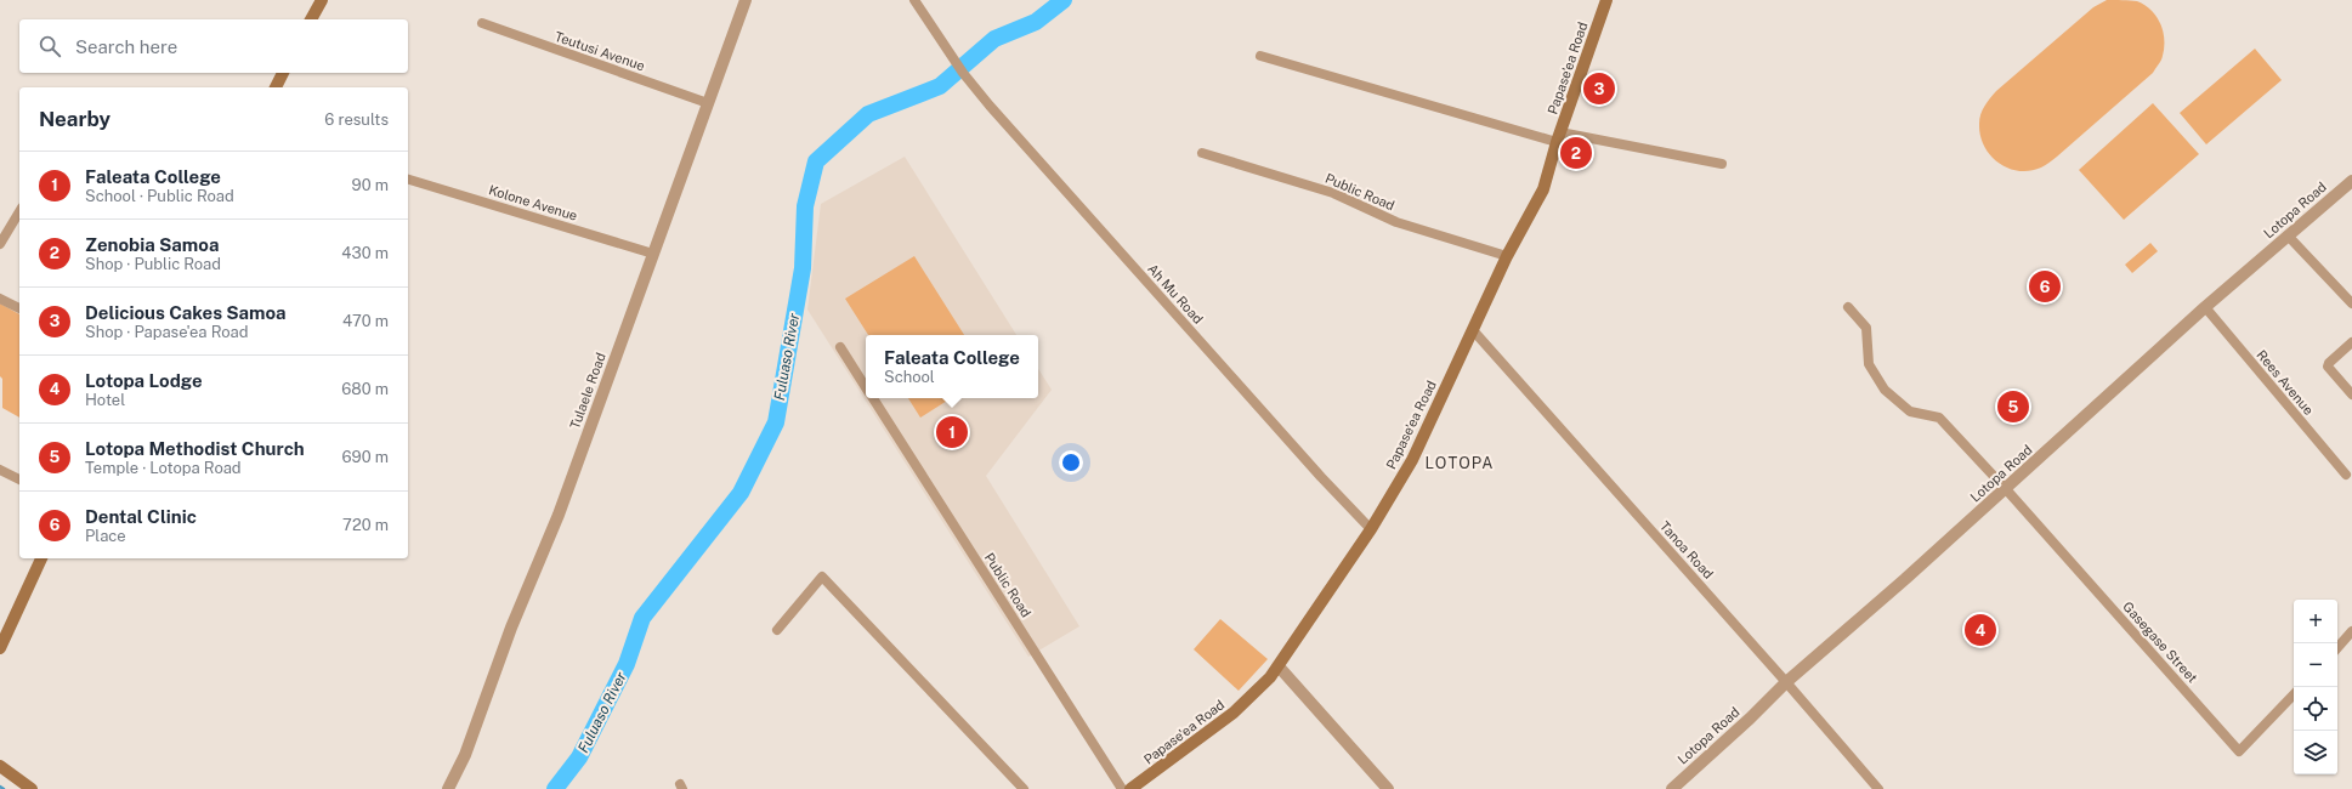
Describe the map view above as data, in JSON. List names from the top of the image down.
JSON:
{
  "streets": {
    "main road": ["Papase'ea Road"],
    "street": [
      "Teutusi Avenue",
      "Public Road",
      "Kolone Avenue",
      "Lotopa Road",
      "Ah Mu Road",
      "Rees Avenue",
      "Tulaele Road",
      "Tanoa Road",
      "Gasegase Street"
    ]
  },
  "crossings": [
    ["Teutusi Avenue", "Tulaele Road"],
    ["Papase'ea Road", "Public Road"],
    ["Papase'ea Road", "Ah Mu Road"],
    ["Papase'ea Road", "Tanoa Road"],
    ["Kolone Avenue", "Tulaele Road"],
    ["Lotopa Road", "Rees Avenue"],
    ["Lotopa Road", "Tanoa Road"],
    ["Lotopa Road", "Gasegase Street"]
  ],
  "districts": ["LOTOPA"],
  "water": ["Fuluaso River"],
  "page": {
    "search": "Search here",
    "pins": [
      "3",
      "2",
      "6",
      "5",
      "1",
      "4"
    ],
    "heading": ["Nearby", "6 results"],
    "list": [
      {
        "mark": "1",
        "name": "Faleata College",
        "note": "School · Public Road",
        "value": "90 m"
      },
      {
        "mark": "2",
        "name": "Zenobia Samoa",
        "note": "Shop · Public Road",
        "value": "430 m"
      },
      {
        "mark": "3",
        "name": "Delicious Cakes Samoa",
        "note": "Shop · Papase'ea Road",
        "value": "470 m"
      },
      {
        "mark": "4",
        "name": "Lotopa Lodge",
        "note": "Hotel",
        "value": "680 m"
      },
      {
        "mark": "5",
        "name": "Lotopa Methodist Church",
        "note": "Temple · Lotopa Road",
        "value": "690 m"
      },
      {
        "mark": "6",
        "name": "Dental Clinic",
        "note": "Place",
        "value": "720 m"
      }
    ],
    "popup": ["Faleata College", "School"],
    "map_buttons": ["+", "−"]
  }
}
